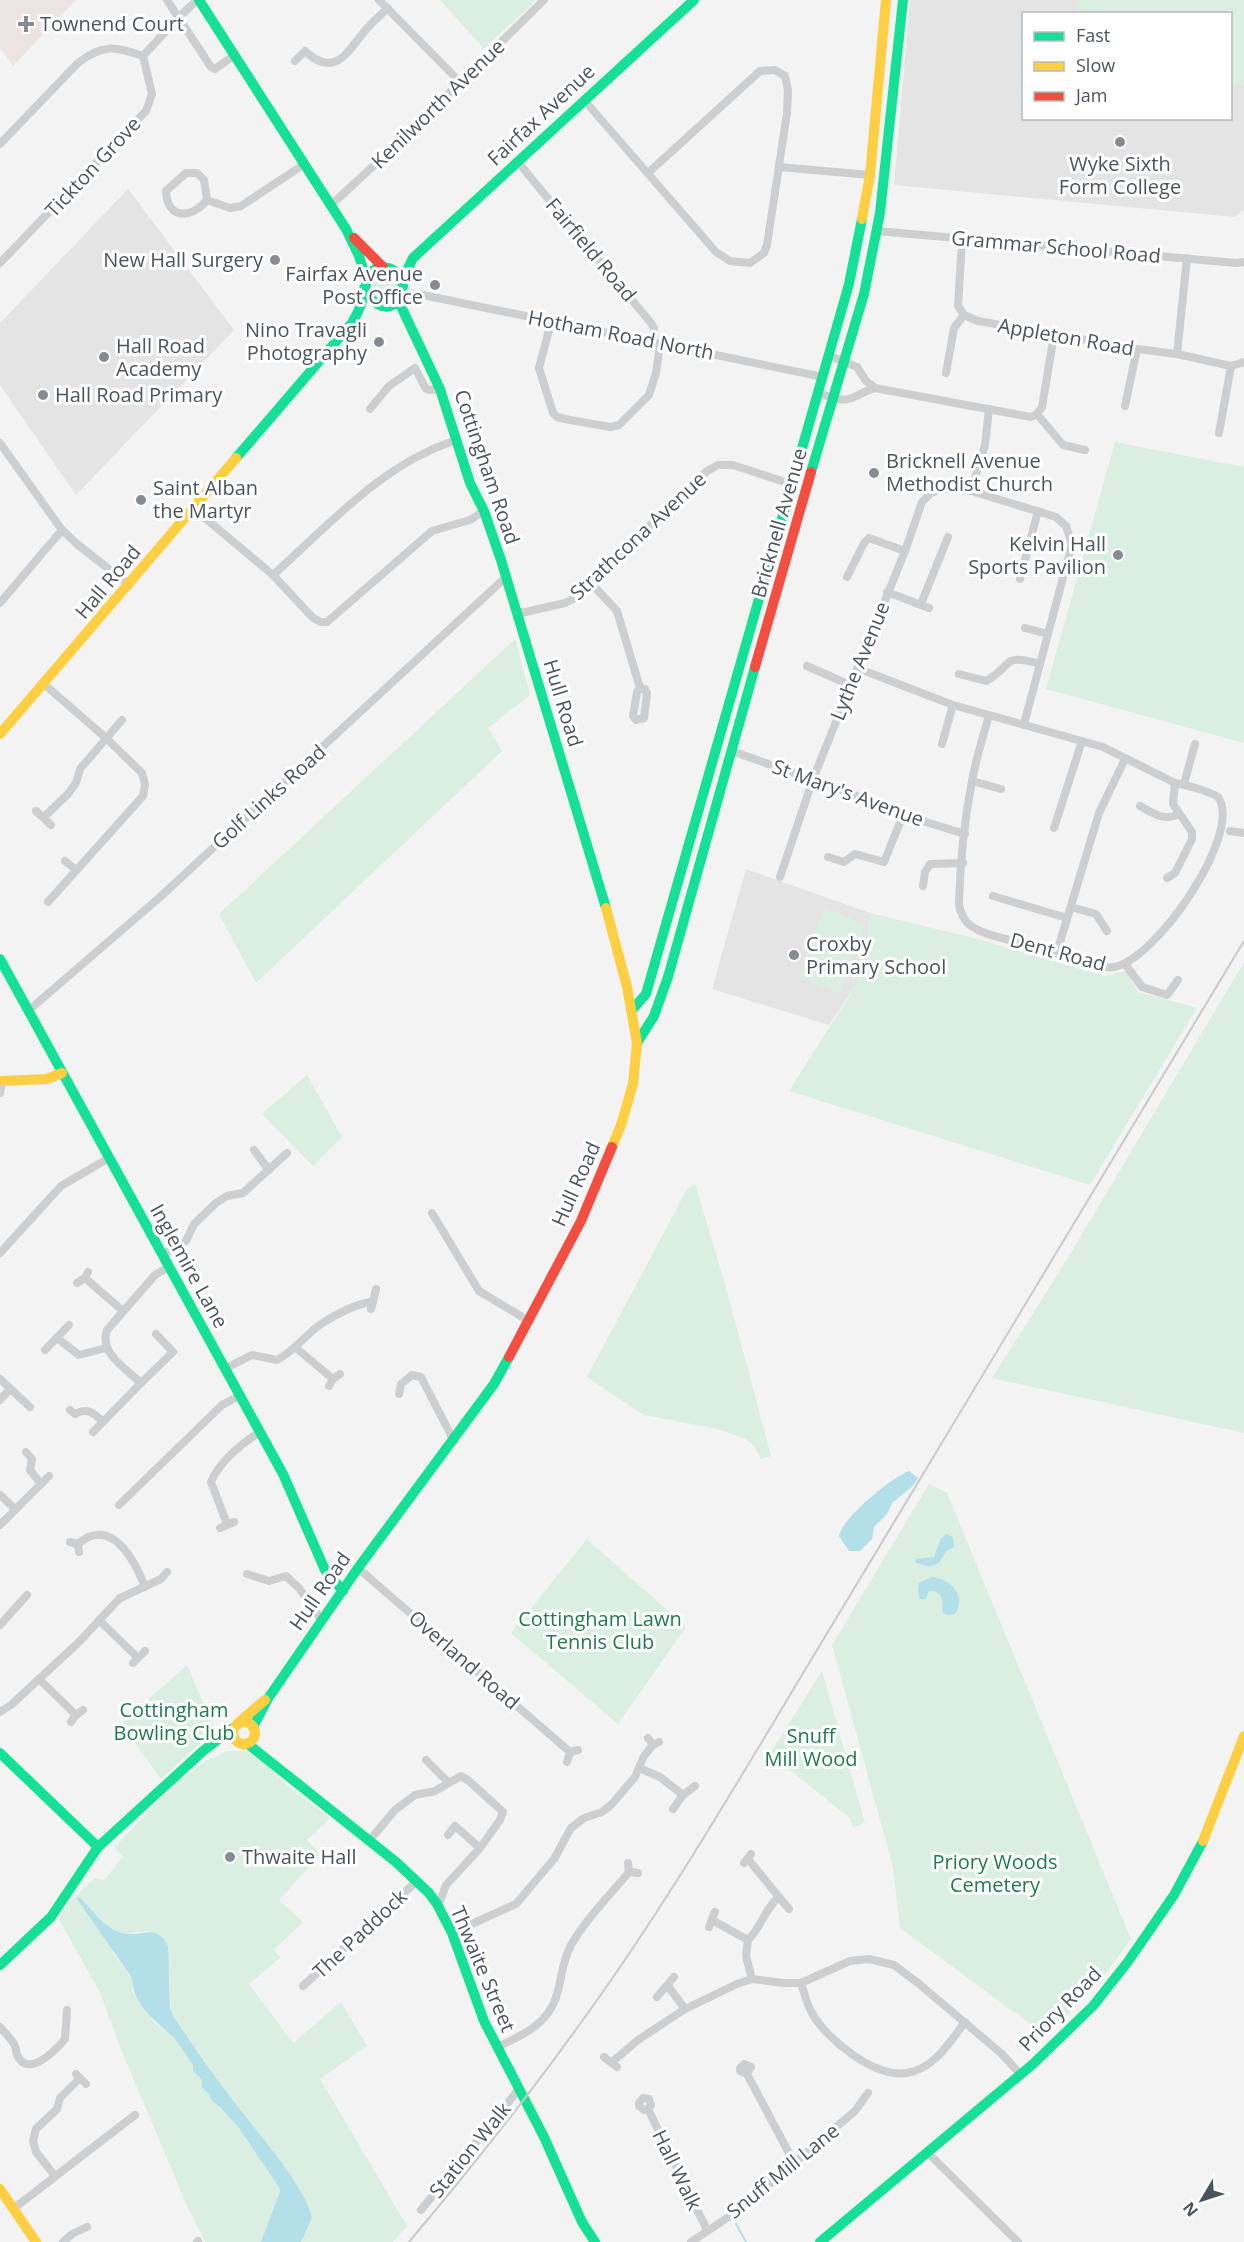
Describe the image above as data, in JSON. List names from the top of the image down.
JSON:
{
  "streets": {
    "street": [
      "Kenilworth Avenue",
      "Fairfax Avenue",
      "Tickton Grove",
      "Grammar School Road",
      "Fairfield Road",
      "Hotham Road North",
      "Appleton Road",
      "Cottingham Road",
      "Bricknell Avenue",
      "Strathcona Avenue",
      "Hall Road",
      "Lythe Avenue",
      "Hull Road",
      "St Mary's Avenue",
      "Golf Links Road",
      "Dent Road",
      "Inglemire Lane",
      "Overland Road",
      "The Paddock",
      "Thwaite Street",
      "Priory Road",
      "Station Walk",
      "Hall Walk",
      "Snuff Mill Lane"
    ]
  },
  "crossings": [
    ["Fairfax Avenue", "Fairfield Road"],
    ["Fairfax Avenue", "Hotham Road North"],
    ["Fairfax Avenue", "Cottingham Road"],
    ["Fairfax Avenue", "Hall Road"],
    ["Grammar School Road", "Bricknell Avenue"],
    ["Fairfield Road", "Hotham Road North"],
    ["Hotham Road North", "Cottingham Road"],
    ["Hotham Road North", "Bricknell Avenue"],
    ["Hotham Road North", "Hall Road"],
    ["Cottingham Road", "Strathcona Avenue"],
    ["Cottingham Road", "Hall Road"],
    ["Cottingham Road", "Hull Road"],
    ["Cottingham Road", "Golf Links Road"],
    ["Bricknell Avenue", "Strathcona Avenue"],
    ["Bricknell Avenue", "Hull Road"],
    ["Bricknell Avenue", "St Mary's Avenue"],
    ["Strathcona Avenue", "Hull Road"],
    ["Lythe Avenue", "St Mary's Avenue"],
    ["Hull Road", "Inglemire Lane"],
    ["Hull Road", "Overland Road"],
    ["Hull Road", "Thwaite Street"],
    ["St Mary's Avenue", "Dent Road"],
    ["Golf Links Road", "Inglemire Lane"],
    ["The Paddock", "Thwaite Street"],
    ["Thwaite Street", "Station Walk"],
    ["Hall Walk", "Snuff Mill Lane"]
  ],
  "parks": [
    "Cottingham Lawn Tennis Club",
    "Cottingham Bowling Club",
    "Snuff Mill Wood",
    "Priory Woods Cemetery"
  ],
  "places": {
    "health": ["Townend Court"],
    "other": [
      "Wyke Sixth Form College",
      "New Hall Surgery",
      "Fairfax Avenue Post Office",
      "Nino Travagli Photography",
      "Hall Road Academy",
      "Hall Road Primary",
      "Bricknell Avenue Methodist Church",
      "Saint Alban the Martyr",
      "Kelvin Hall Sports Pavilion",
      "Croxby Primary School",
      "Thwaite Hall"
    ]
  },
  "legend": ["Fast", "Slow", "Jam"],
  "north": "bottom left"
}
